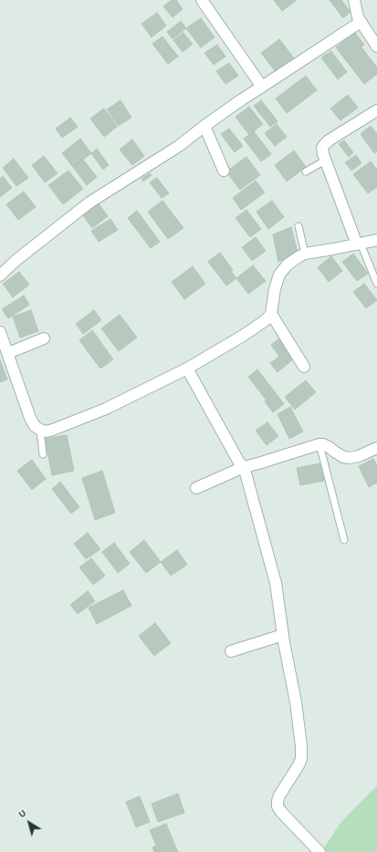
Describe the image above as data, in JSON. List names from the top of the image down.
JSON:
{
  "north": "top left"
}
